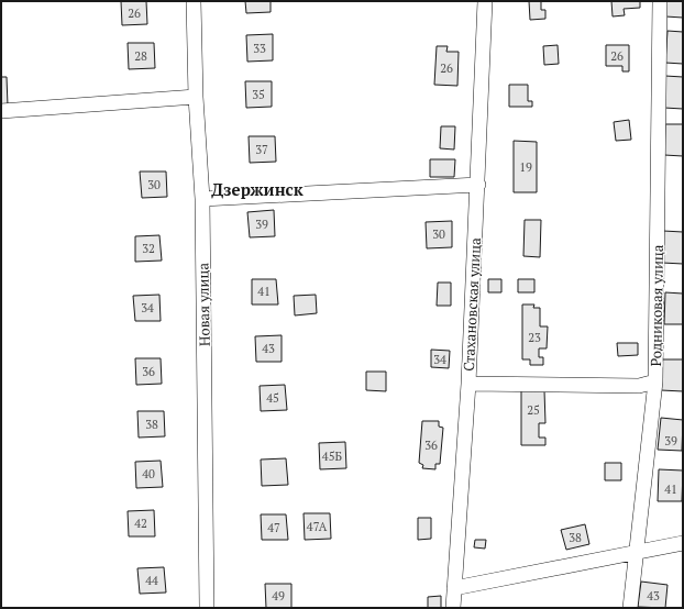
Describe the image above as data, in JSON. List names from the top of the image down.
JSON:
{
  "streets": {
    "street": ["Новая улица", "Стахановская улица", "Родниковая улица"]
  },
  "districts": ["Дзержинск"],
  "house_numbers": [
    "26",
    "33",
    "28",
    "26",
    "26",
    "35",
    "37",
    "19",
    "30",
    "39",
    "30",
    "32",
    "41",
    "34",
    "23",
    "43",
    "34",
    "36",
    "45",
    "25",
    "38",
    "39",
    "36",
    "45Б",
    "40",
    "41",
    "42",
    "47А",
    "47",
    "38",
    "44",
    "49",
    "43"
  ]
}
